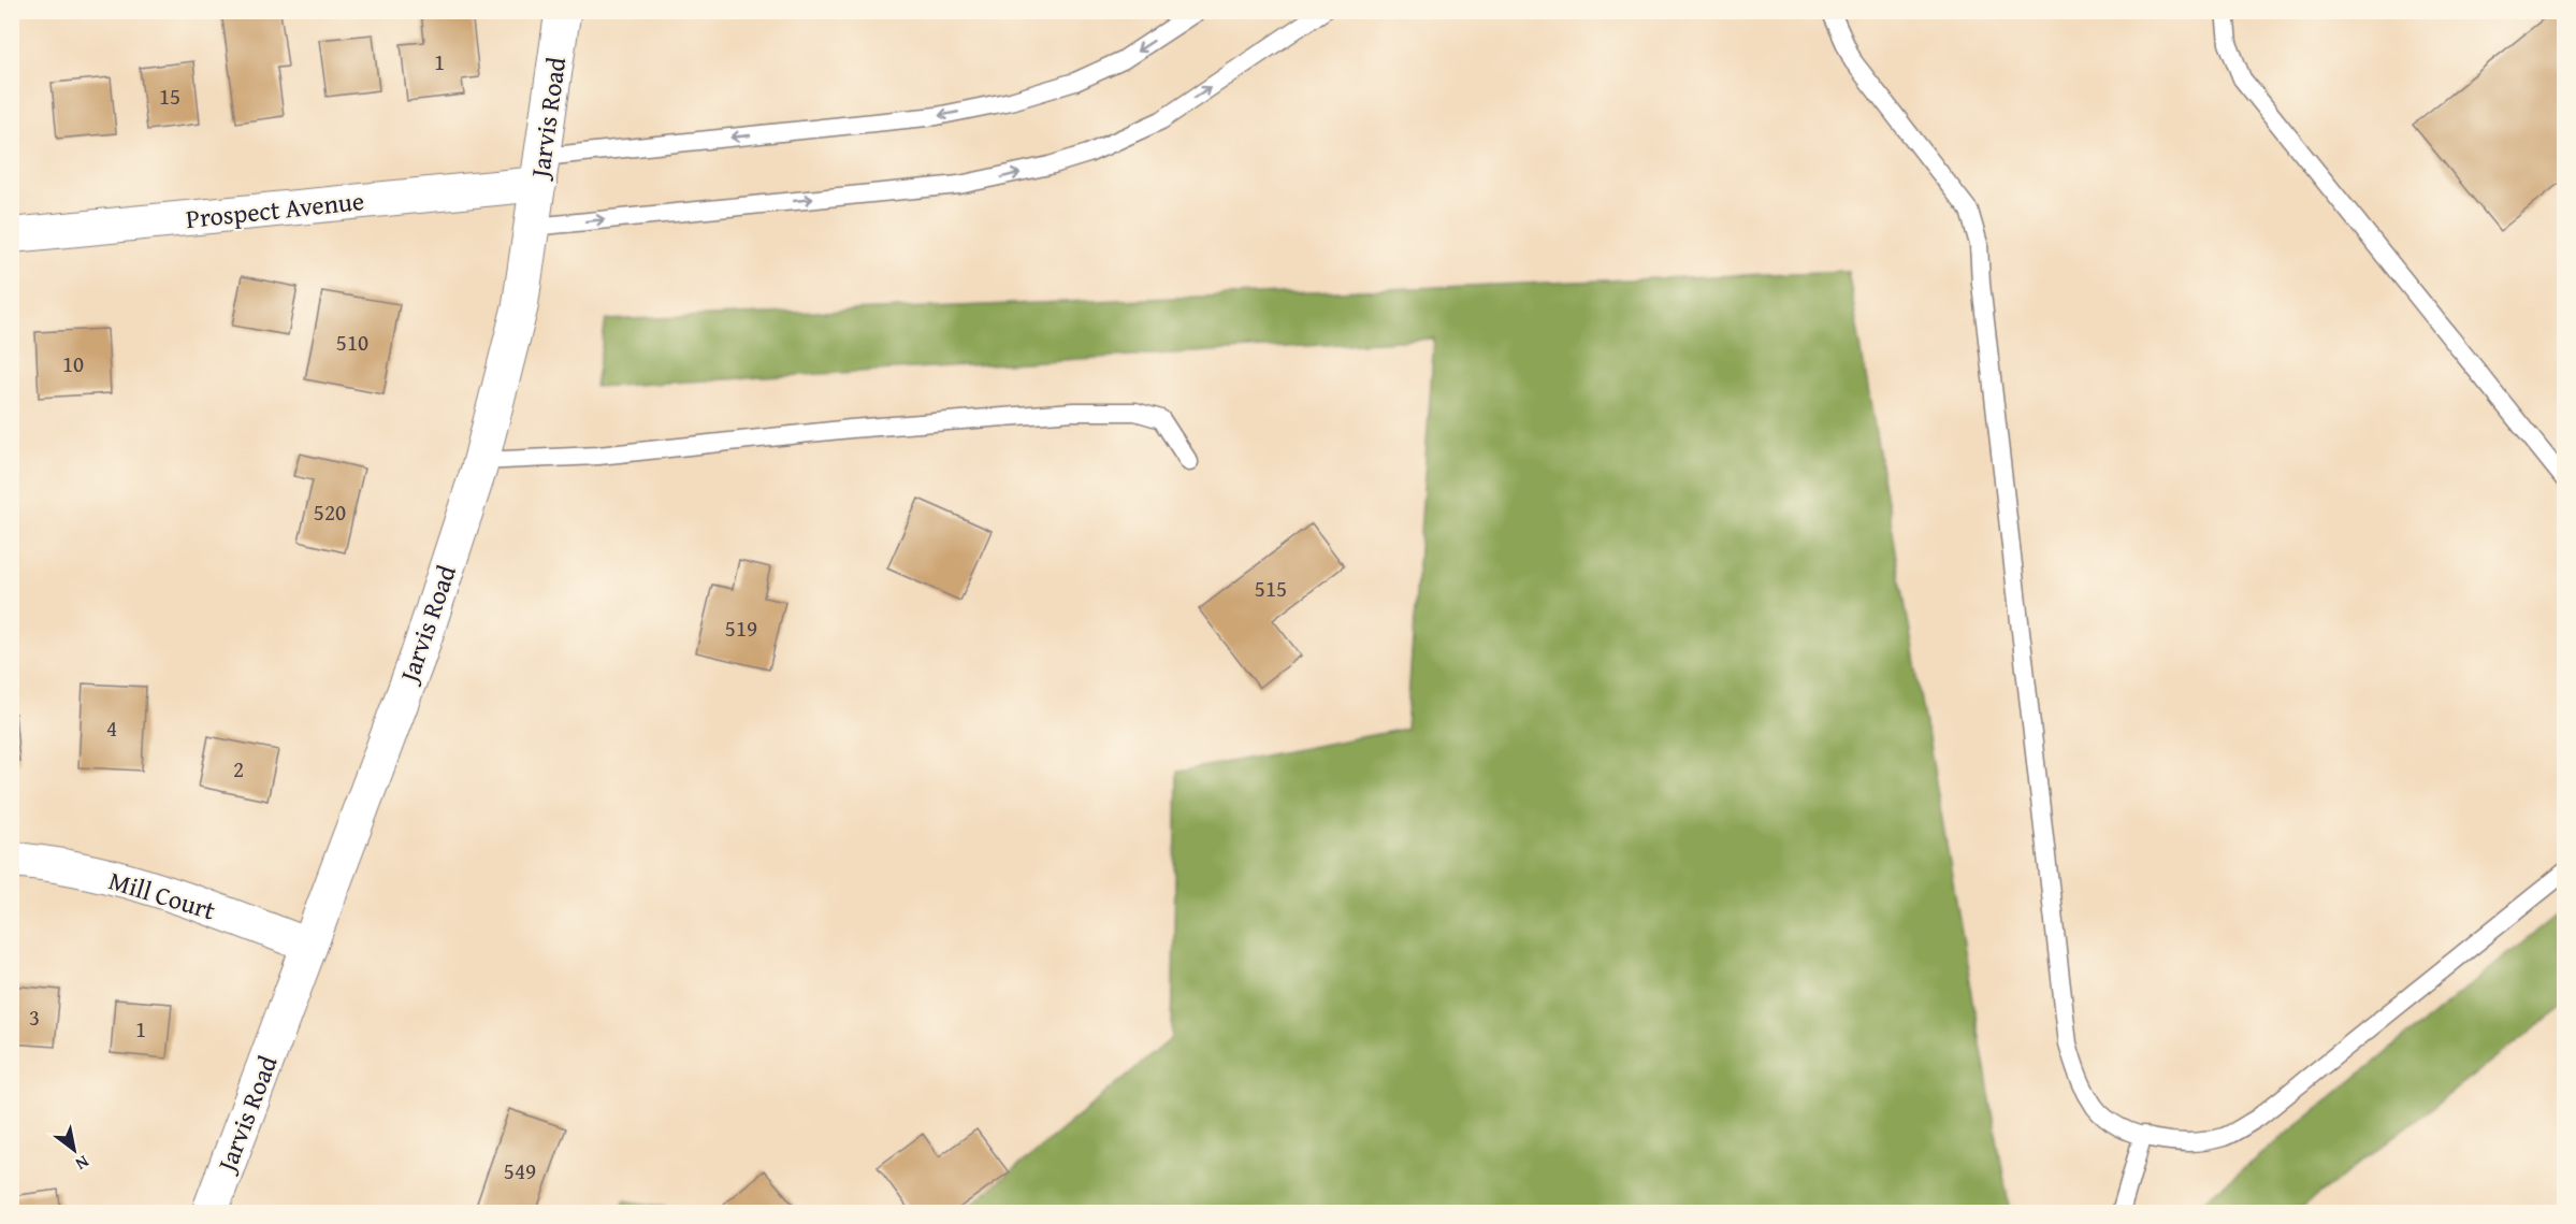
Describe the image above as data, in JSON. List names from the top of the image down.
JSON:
{
  "streets": {
    "street": ["Jarvis Road", "Prospect Avenue", "Mill Court"]
  },
  "crossings": [
    ["Jarvis Road", "Prospect Avenue"],
    ["Jarvis Road", "Mill Court"]
  ],
  "house_numbers": [
    "1",
    "15",
    "510",
    "10",
    "520",
    "515",
    "519",
    "4",
    "2",
    "3",
    "1",
    "549"
  ],
  "north": "bottom right"
}
